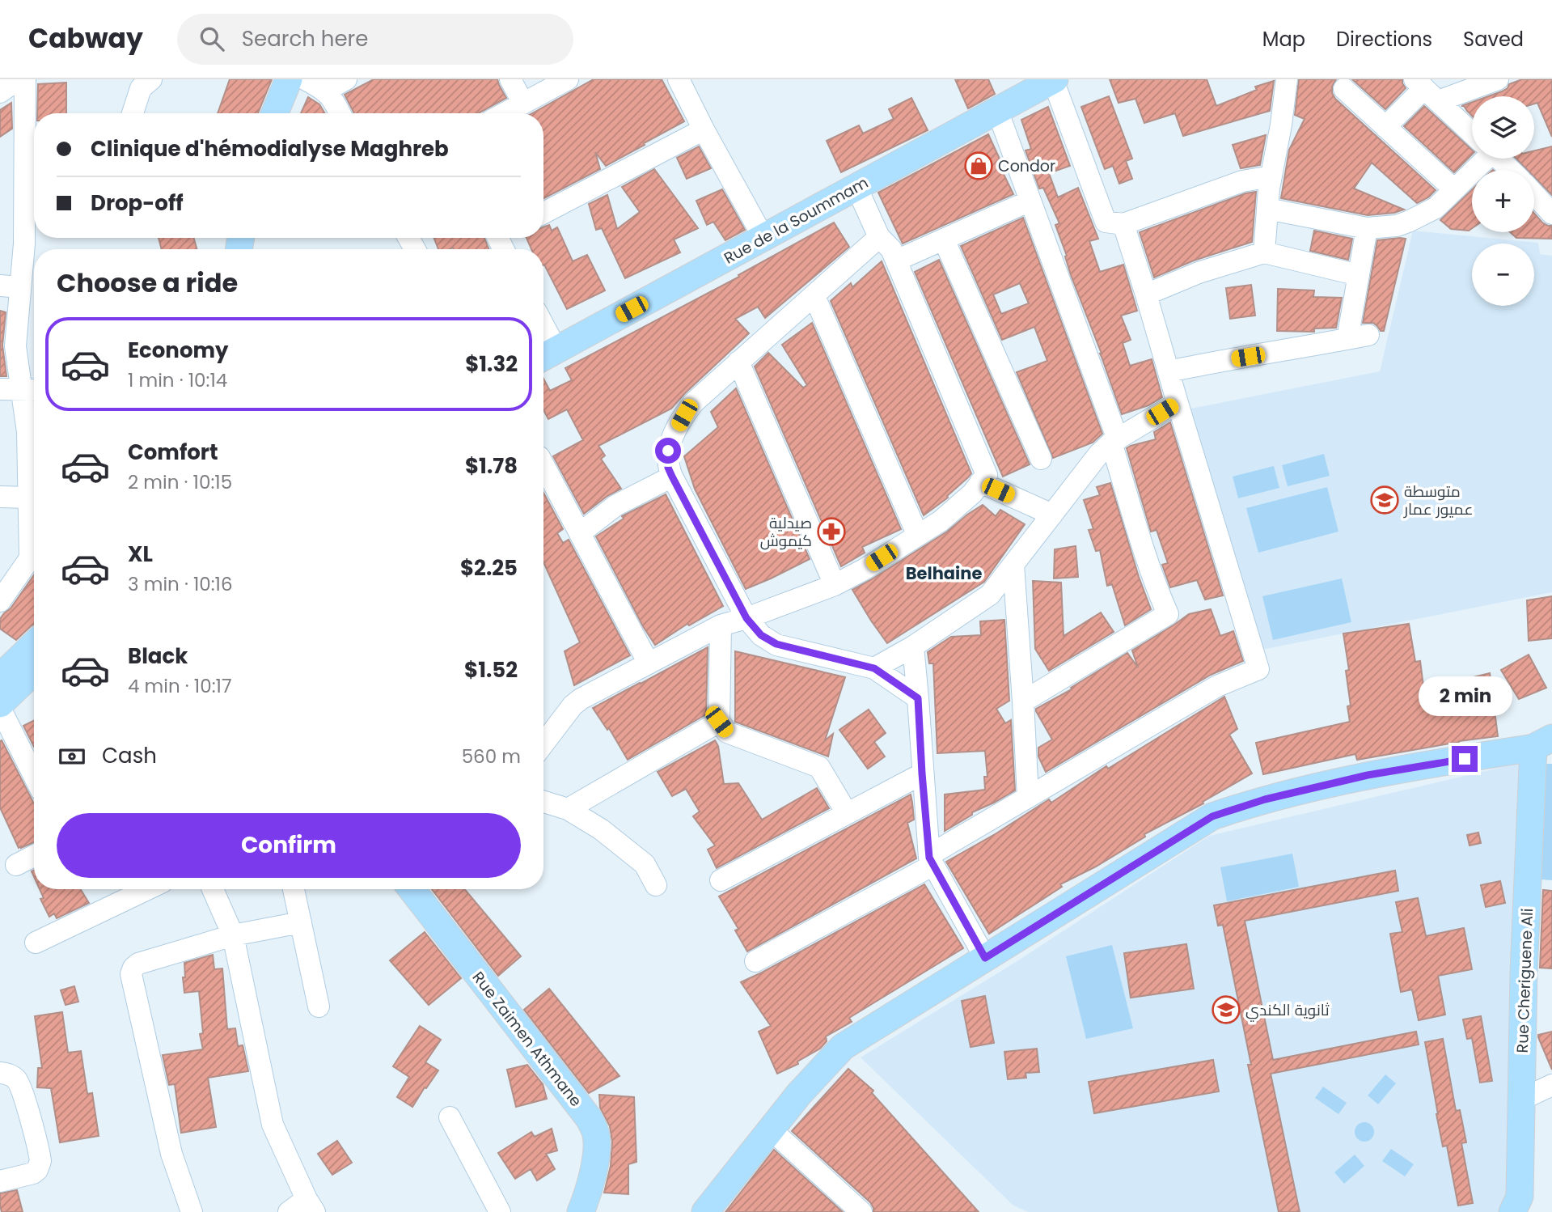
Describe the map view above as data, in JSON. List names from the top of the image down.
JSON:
{
  "streets": {
    "main road": ["Rue de la Soummam", "Rue Cheriguene Ali", "Rue Zaimen Athmane"]
  },
  "districts": ["Belhaine"],
  "places": {
    "shop": ["Condor"],
    "school or university": ["متوسطة عميور عمار", "ثانوية الكندي"],
    "pharmacy": ["صيدلية كيموش"]
  },
  "page": {
    "header": "Cabway",
    "search": "Search here",
    "nav": ["Map", "Directions", "Saved"],
    "map_buttons": ["+", "−"],
    "banner": ["Clinique d'hémodialyse Maghreb", "Drop-off"],
    "heading": "Choose a ride",
    "list": [
      {
        "name": "Economy",
        "note": "1 min · 10:14",
        "value": "$1.32"
      },
      {
        "name": "Comfort",
        "note": "2 min · 10:15",
        "value": "$1.78"
      },
      {
        "name": "XL",
        "note": "3 min · 10:16",
        "value": "$2.25"
      },
      {
        "name": "Black",
        "note": "4 min · 10:17",
        "value": "$1.52"
      }
    ],
    "bubble": "2 min",
    "pay": ["Cash", "560 m"],
    "buttons": "Confirm"
  }
}
